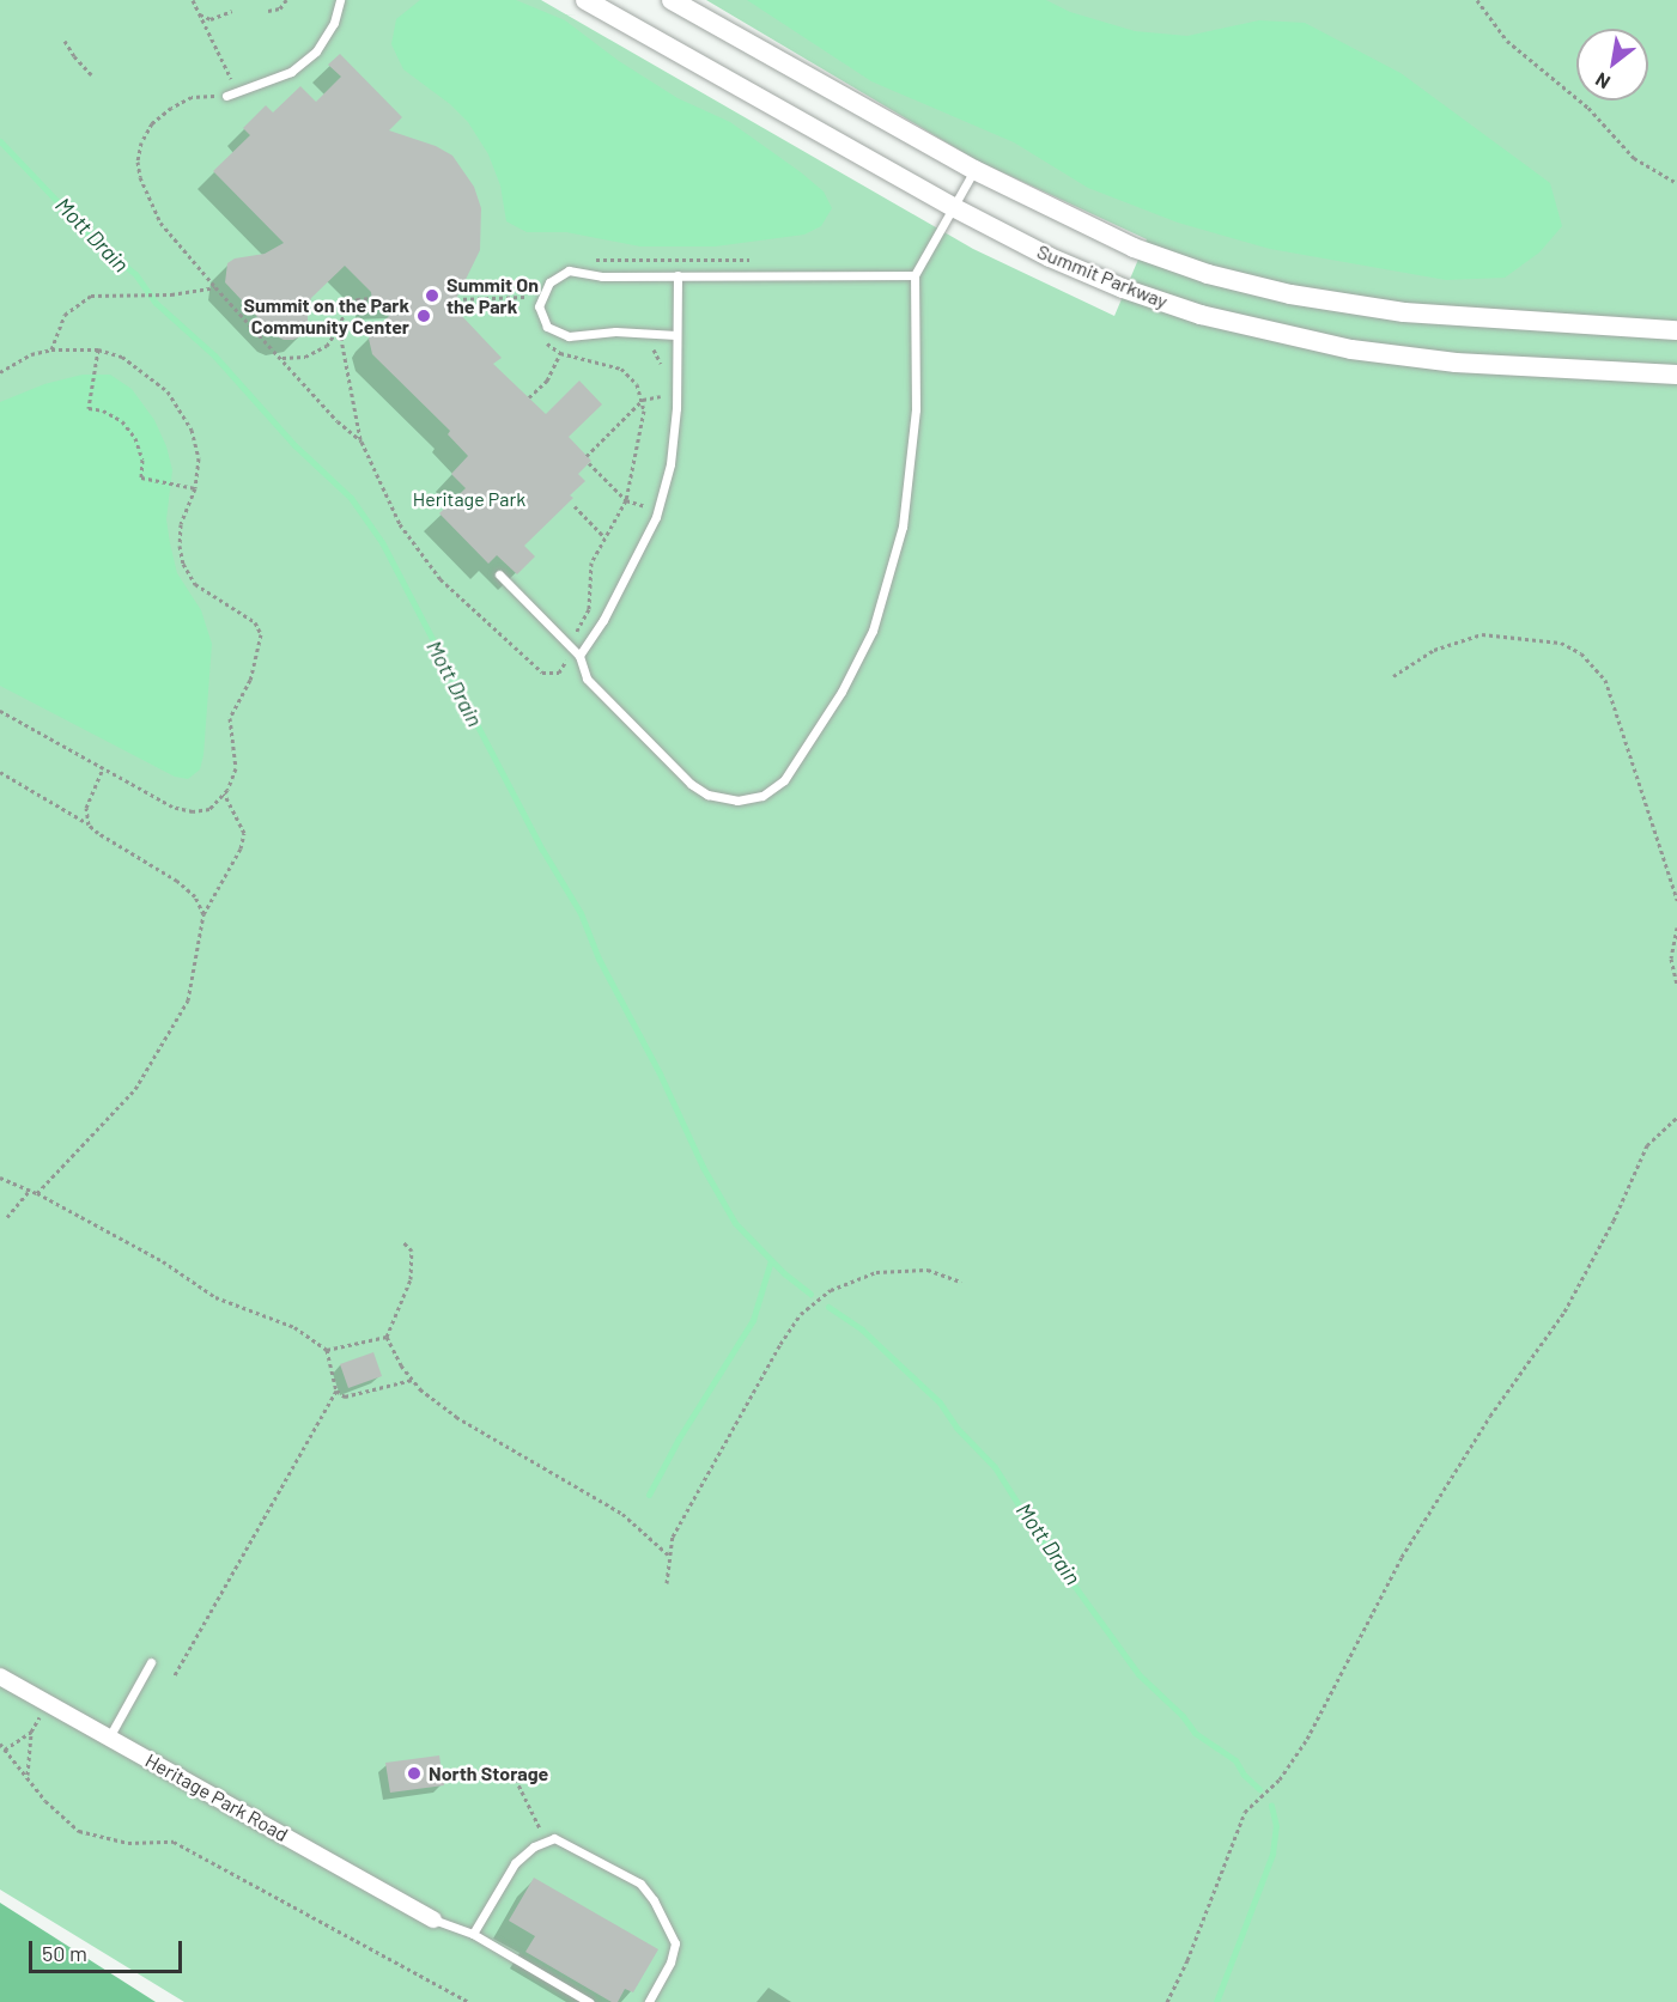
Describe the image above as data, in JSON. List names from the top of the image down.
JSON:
{
  "streets": {
    "street": ["Summit Parkway", "Heritage Park Road"]
  },
  "water": ["Mott Drain"],
  "parks": ["Heritage Park"],
  "places": ["Summit On the Park", "Summit on the Park Community Center", "North Storage"],
  "scale_bar": "50 m",
  "north": "bottom left"
}
